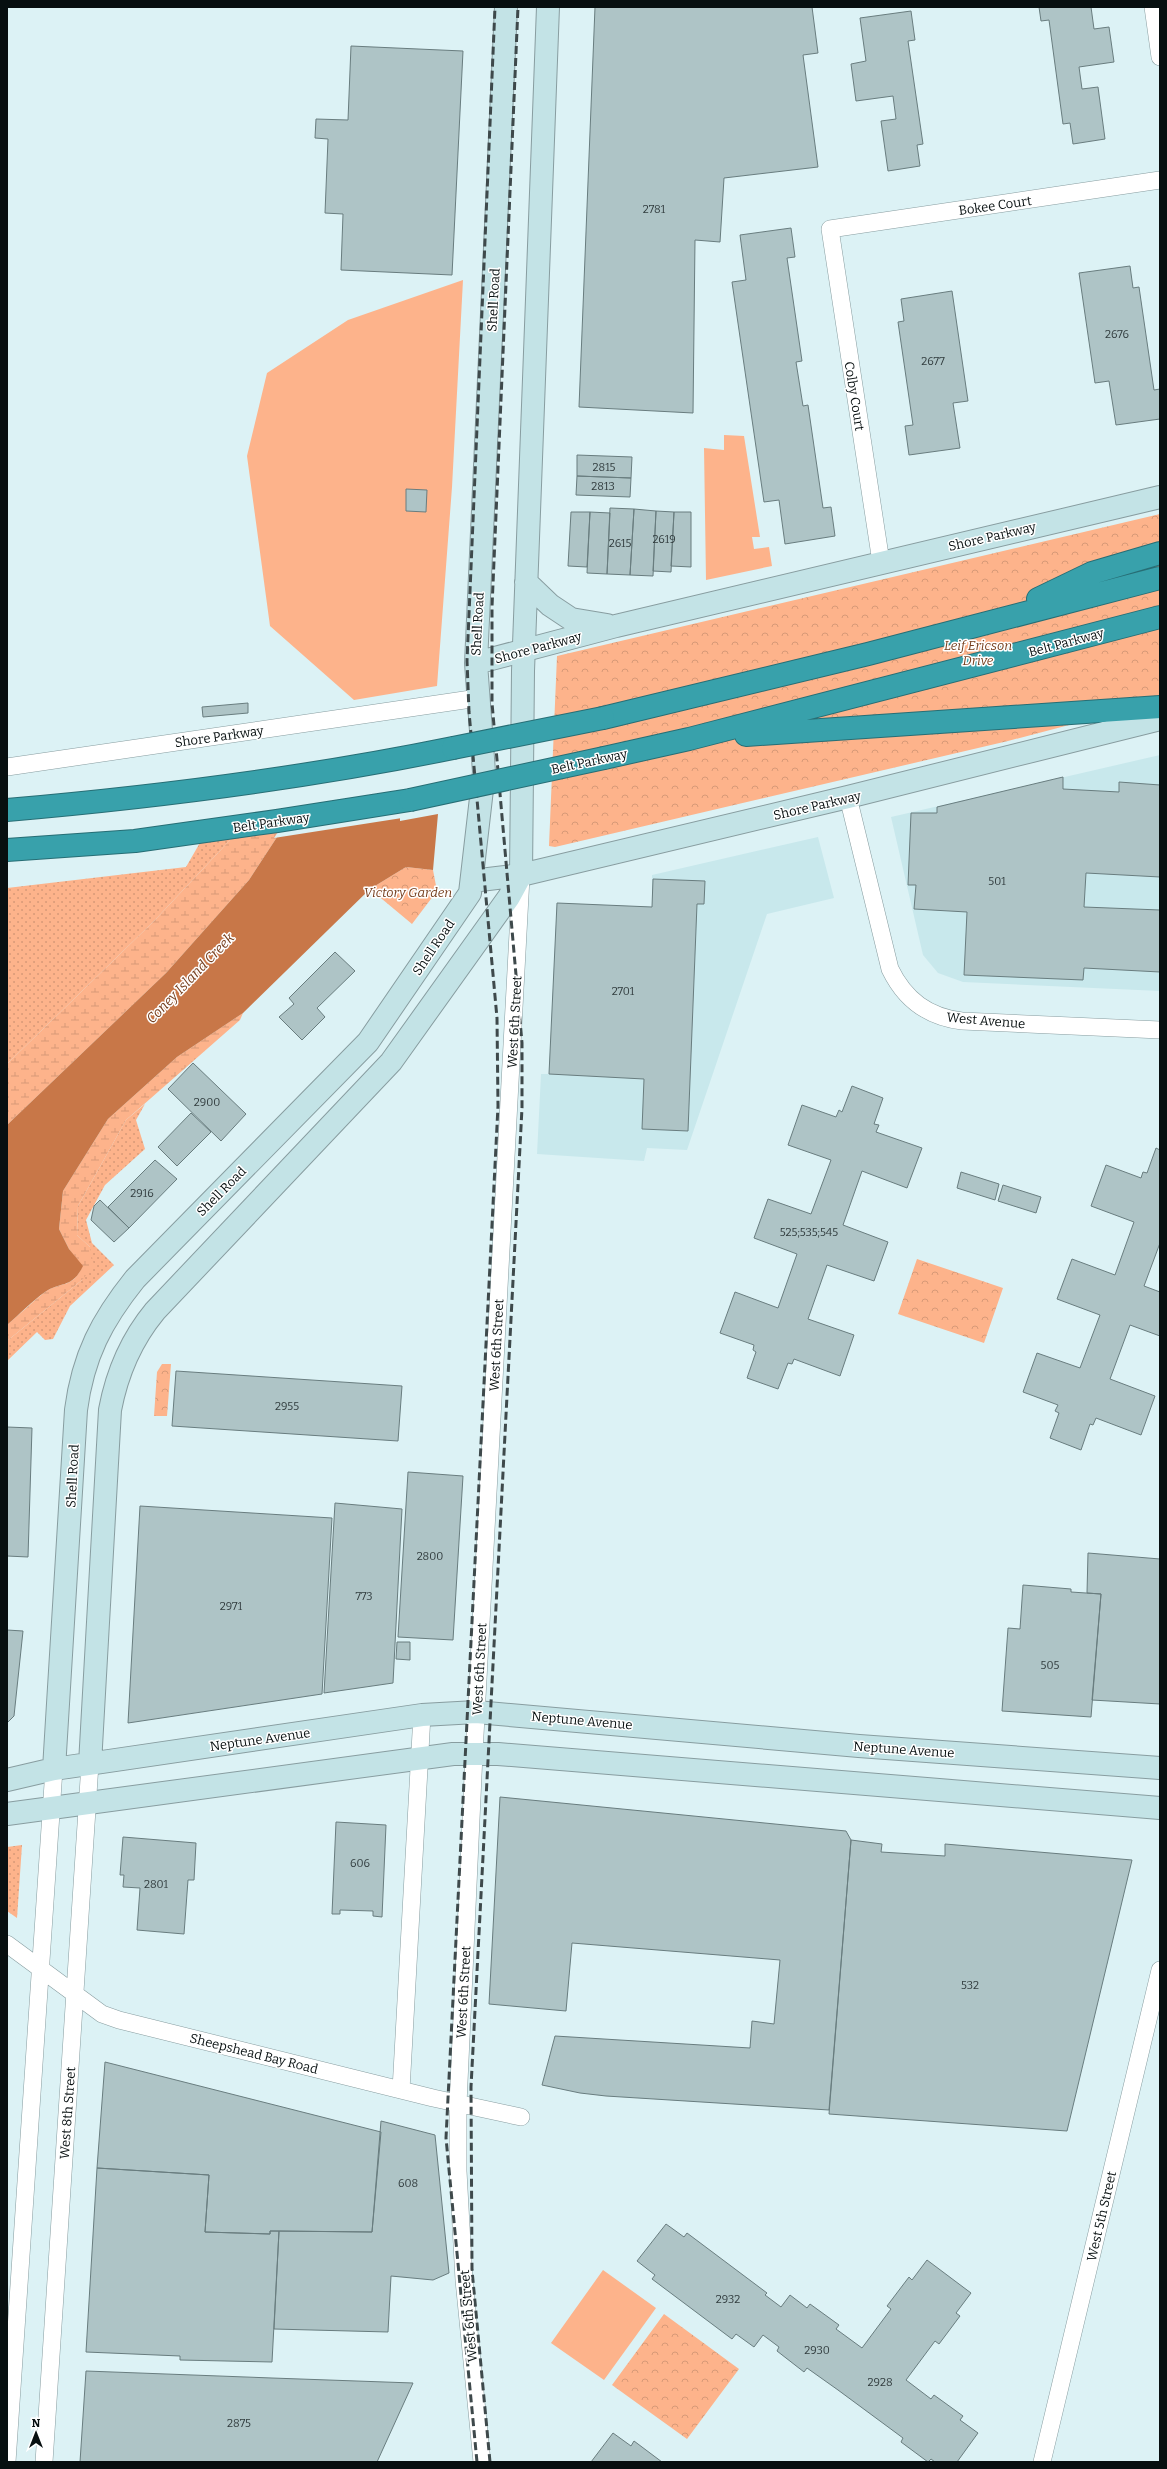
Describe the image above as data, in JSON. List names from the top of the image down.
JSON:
{
  "streets": {
    "highway": ["Belt Parkway"],
    "main road": ["Shell Road", "Shore Parkway", "Neptune Avenue"],
    "street": [
      "Bokee Court",
      "Colby Court",
      "West Avenue",
      "West 6th Street",
      "Sheepshead Bay Road",
      "West 8th Street",
      "West 5th Street"
    ]
  },
  "crossings": [
    ["Bokee Court", "Colby Court"],
    ["Shell Road", "Shore Parkway"],
    ["Shell Road", "Neptune Avenue"],
    ["Colby Court", "Shore Parkway"],
    ["Shore Parkway", "West Avenue"],
    ["Shore Parkway", "West 6th Street"],
    ["West 6th Street", "Neptune Avenue"],
    ["West 6th Street", "Sheepshead Bay Road"],
    ["Neptune Avenue", "West 8th Street"],
    ["Sheepshead Bay Road", "West 8th Street"]
  ],
  "water": ["Coney Island Creek"],
  "parks": ["Leif Ericson Drive", "Victory Garden"],
  "house_numbers": [
    "2781",
    "2676",
    "2677",
    "2815",
    "2813",
    "2619",
    "2615",
    "501",
    "2701",
    "2900",
    "2916",
    "525;535;545",
    "2955",
    "2800",
    "773",
    "2971",
    "505",
    "606",
    "2801",
    "532",
    "608",
    "2932",
    "2930",
    "2928",
    "2875"
  ],
  "north": "top"
}
